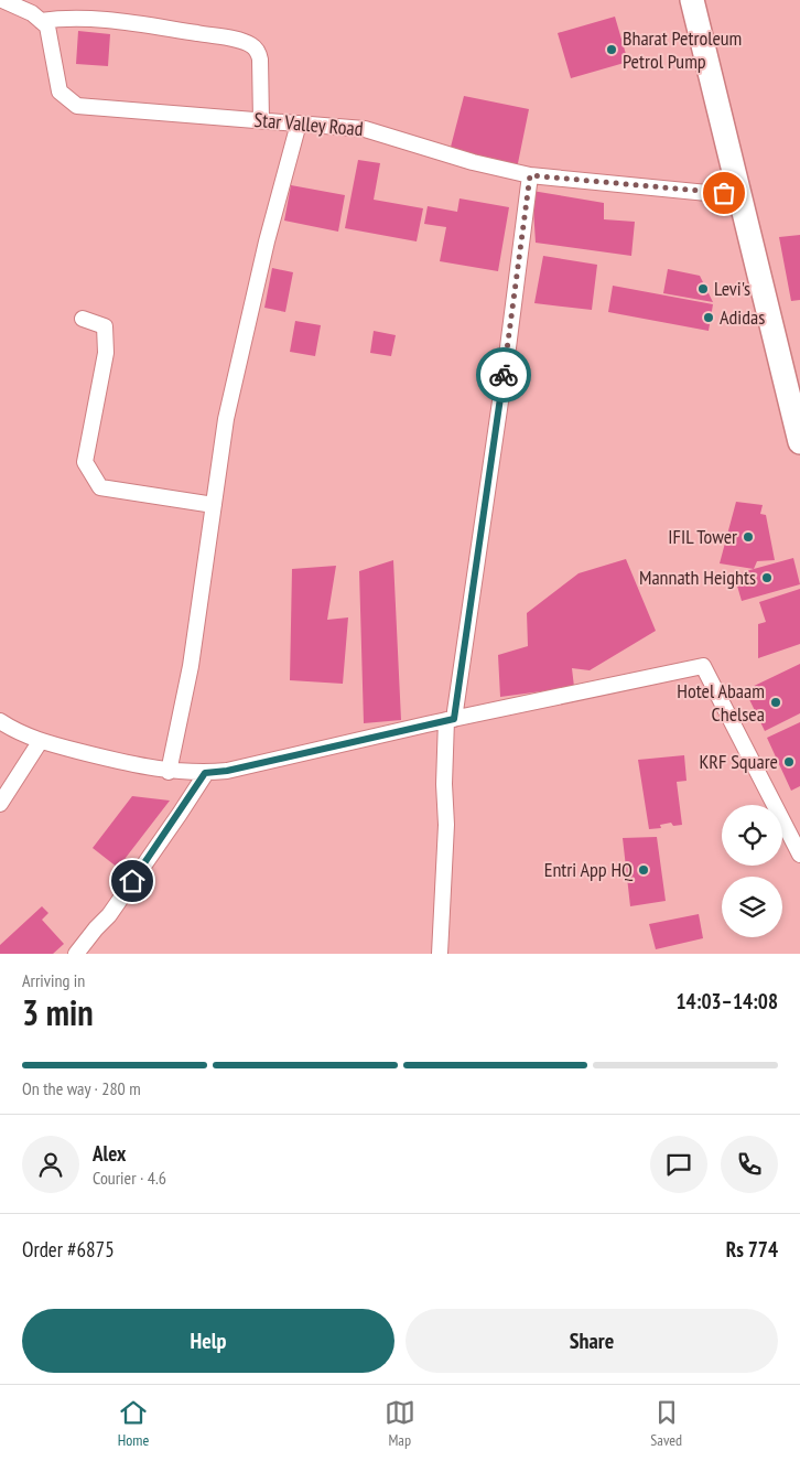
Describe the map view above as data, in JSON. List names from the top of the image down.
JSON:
{
  "streets": {
    "street": ["Star Valley Road"]
  },
  "places": [
    "Bharat Petroleum Petrol Pump",
    "Levi's",
    "Adidas",
    "IFIL Tower",
    "Mannath Heights",
    "Hotel Abaam Chelsea",
    "KRF Square",
    "Entri App HQ"
  ],
  "page": {
    "heading": ["3 min", "Arriving in", "14:03–14:08"],
    "panel": [
      "Alex",
      "Courier · 4.6",
      "Order #6875",
      "Rs 774"
    ],
    "bar": "On the way · 280 m",
    "buttons": ["Help", "Share"],
    "tabs": ["Home", "Map", "Saved"]
  }
}
